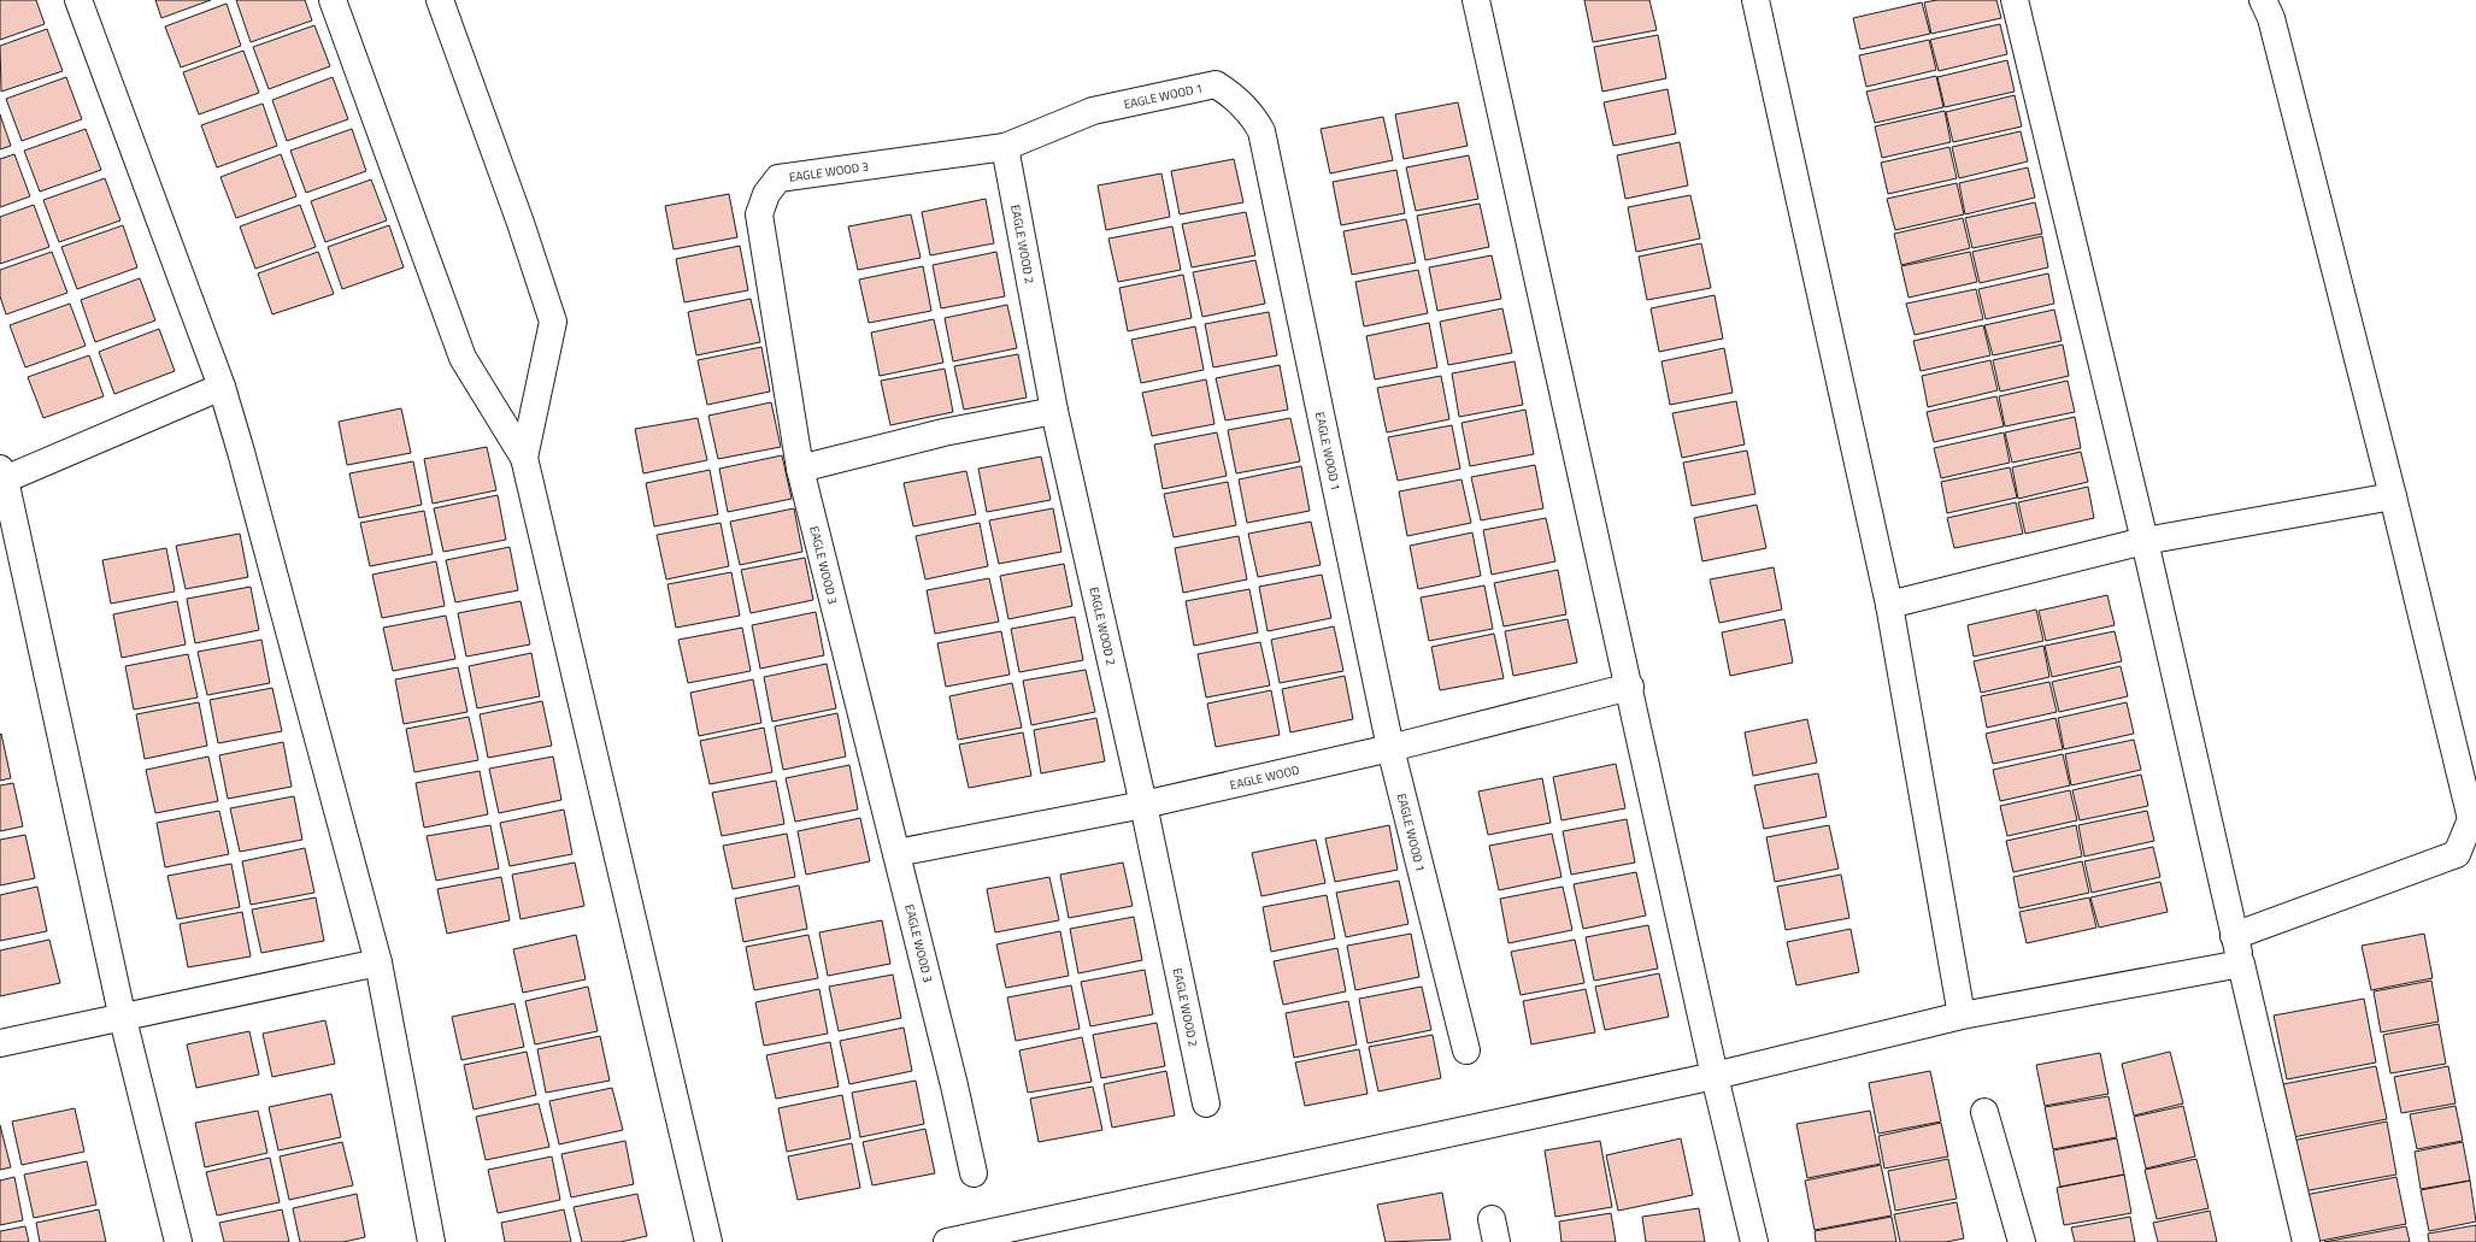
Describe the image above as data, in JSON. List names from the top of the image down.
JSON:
{
  "streets": {
    "street": [
      "EAGLE WOOD 1",
      "EAGLE WOOD 3",
      "EAGLE WOOD 2",
      "EAGLE WOOD"
    ]
  },
  "crossings": [
    ["EAGLE WOOD 1", "EAGLE WOOD 3"],
    ["EAGLE WOOD 1", "EAGLE WOOD 2"],
    ["EAGLE WOOD 1", "EAGLE WOOD"],
    ["EAGLE WOOD 3", "EAGLE WOOD 2"],
    ["EAGLE WOOD 3", "EAGLE WOOD"],
    ["EAGLE WOOD 2", "EAGLE WOOD"]
  ]
}
